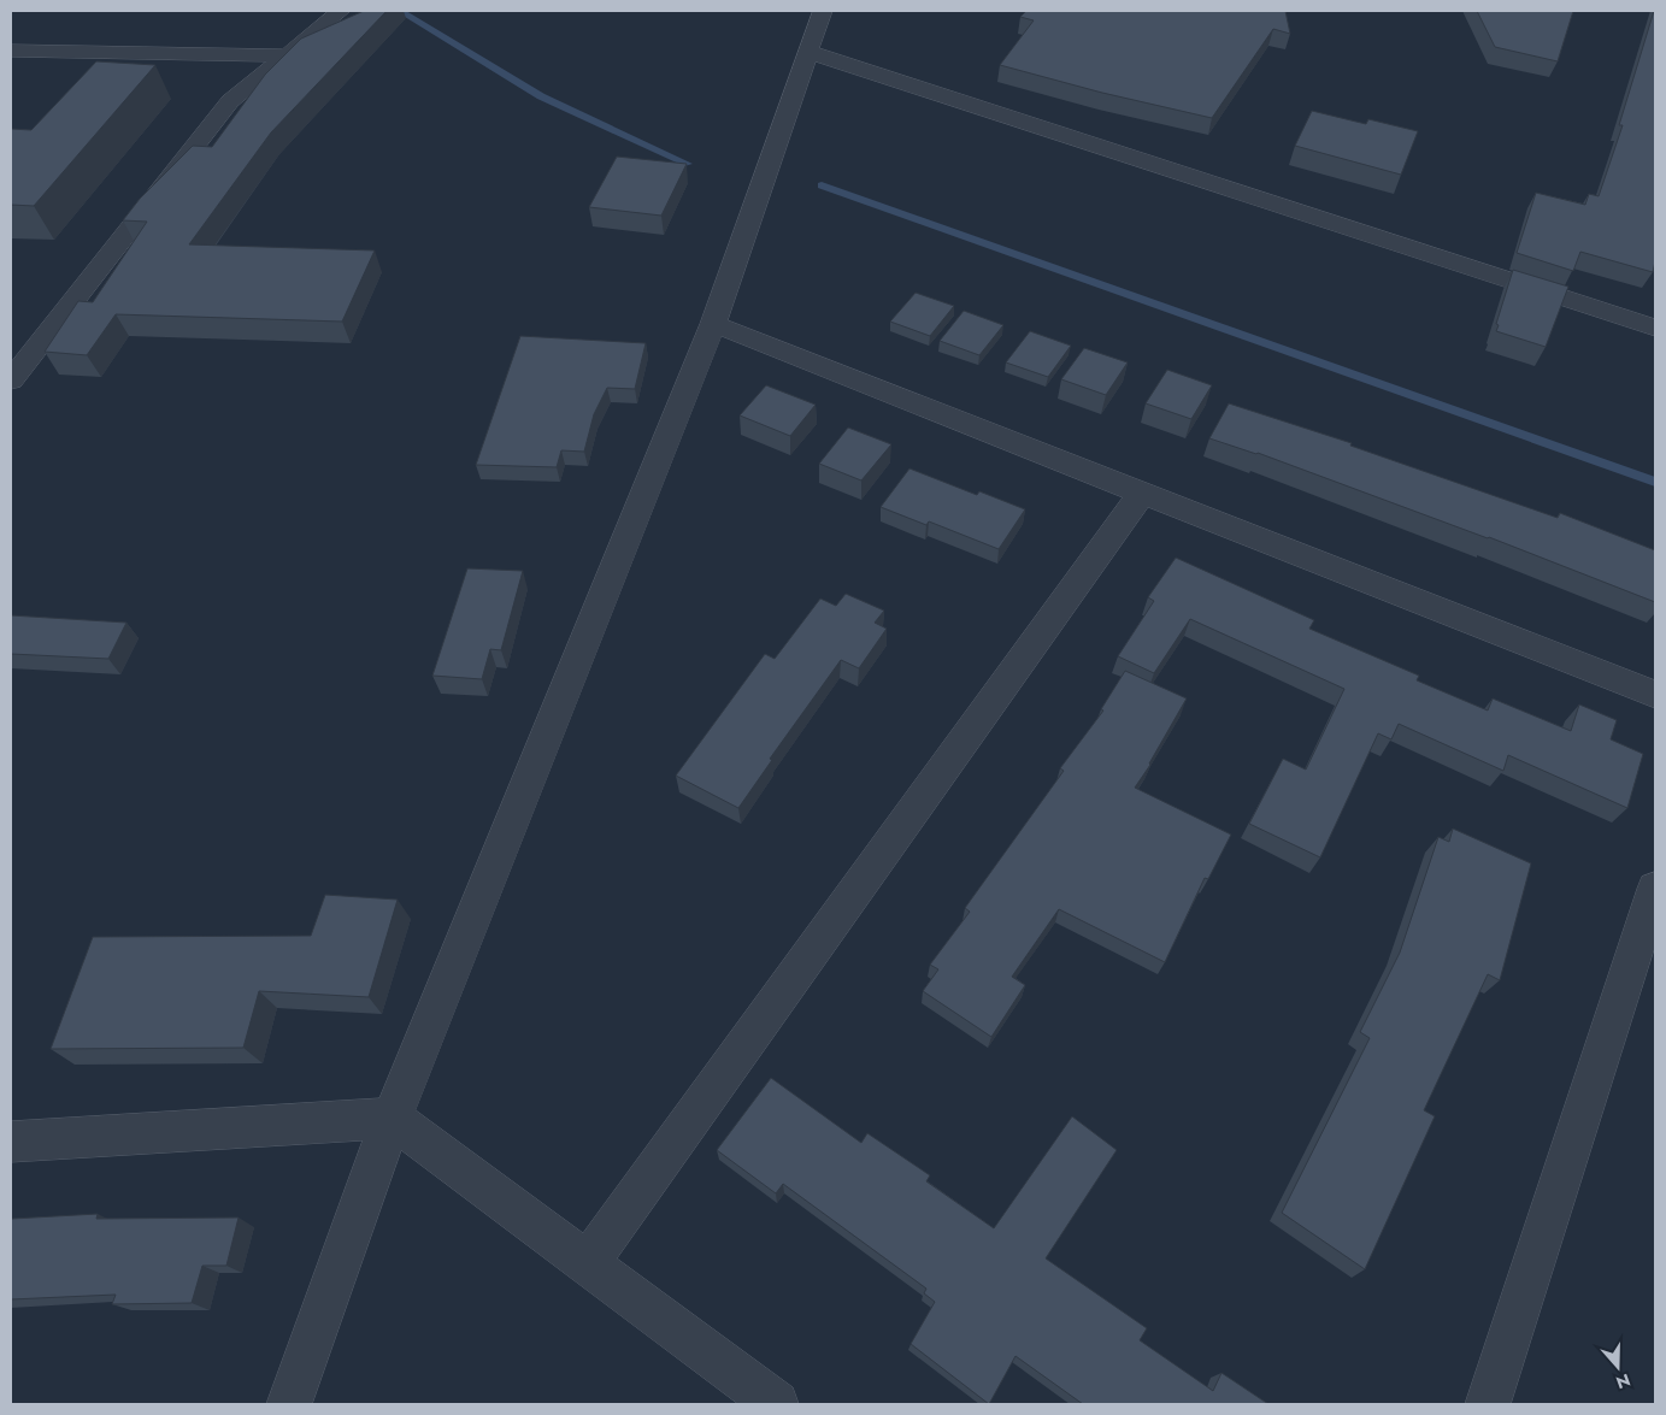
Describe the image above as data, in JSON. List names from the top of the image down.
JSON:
{
  "north": "bottom"
}
